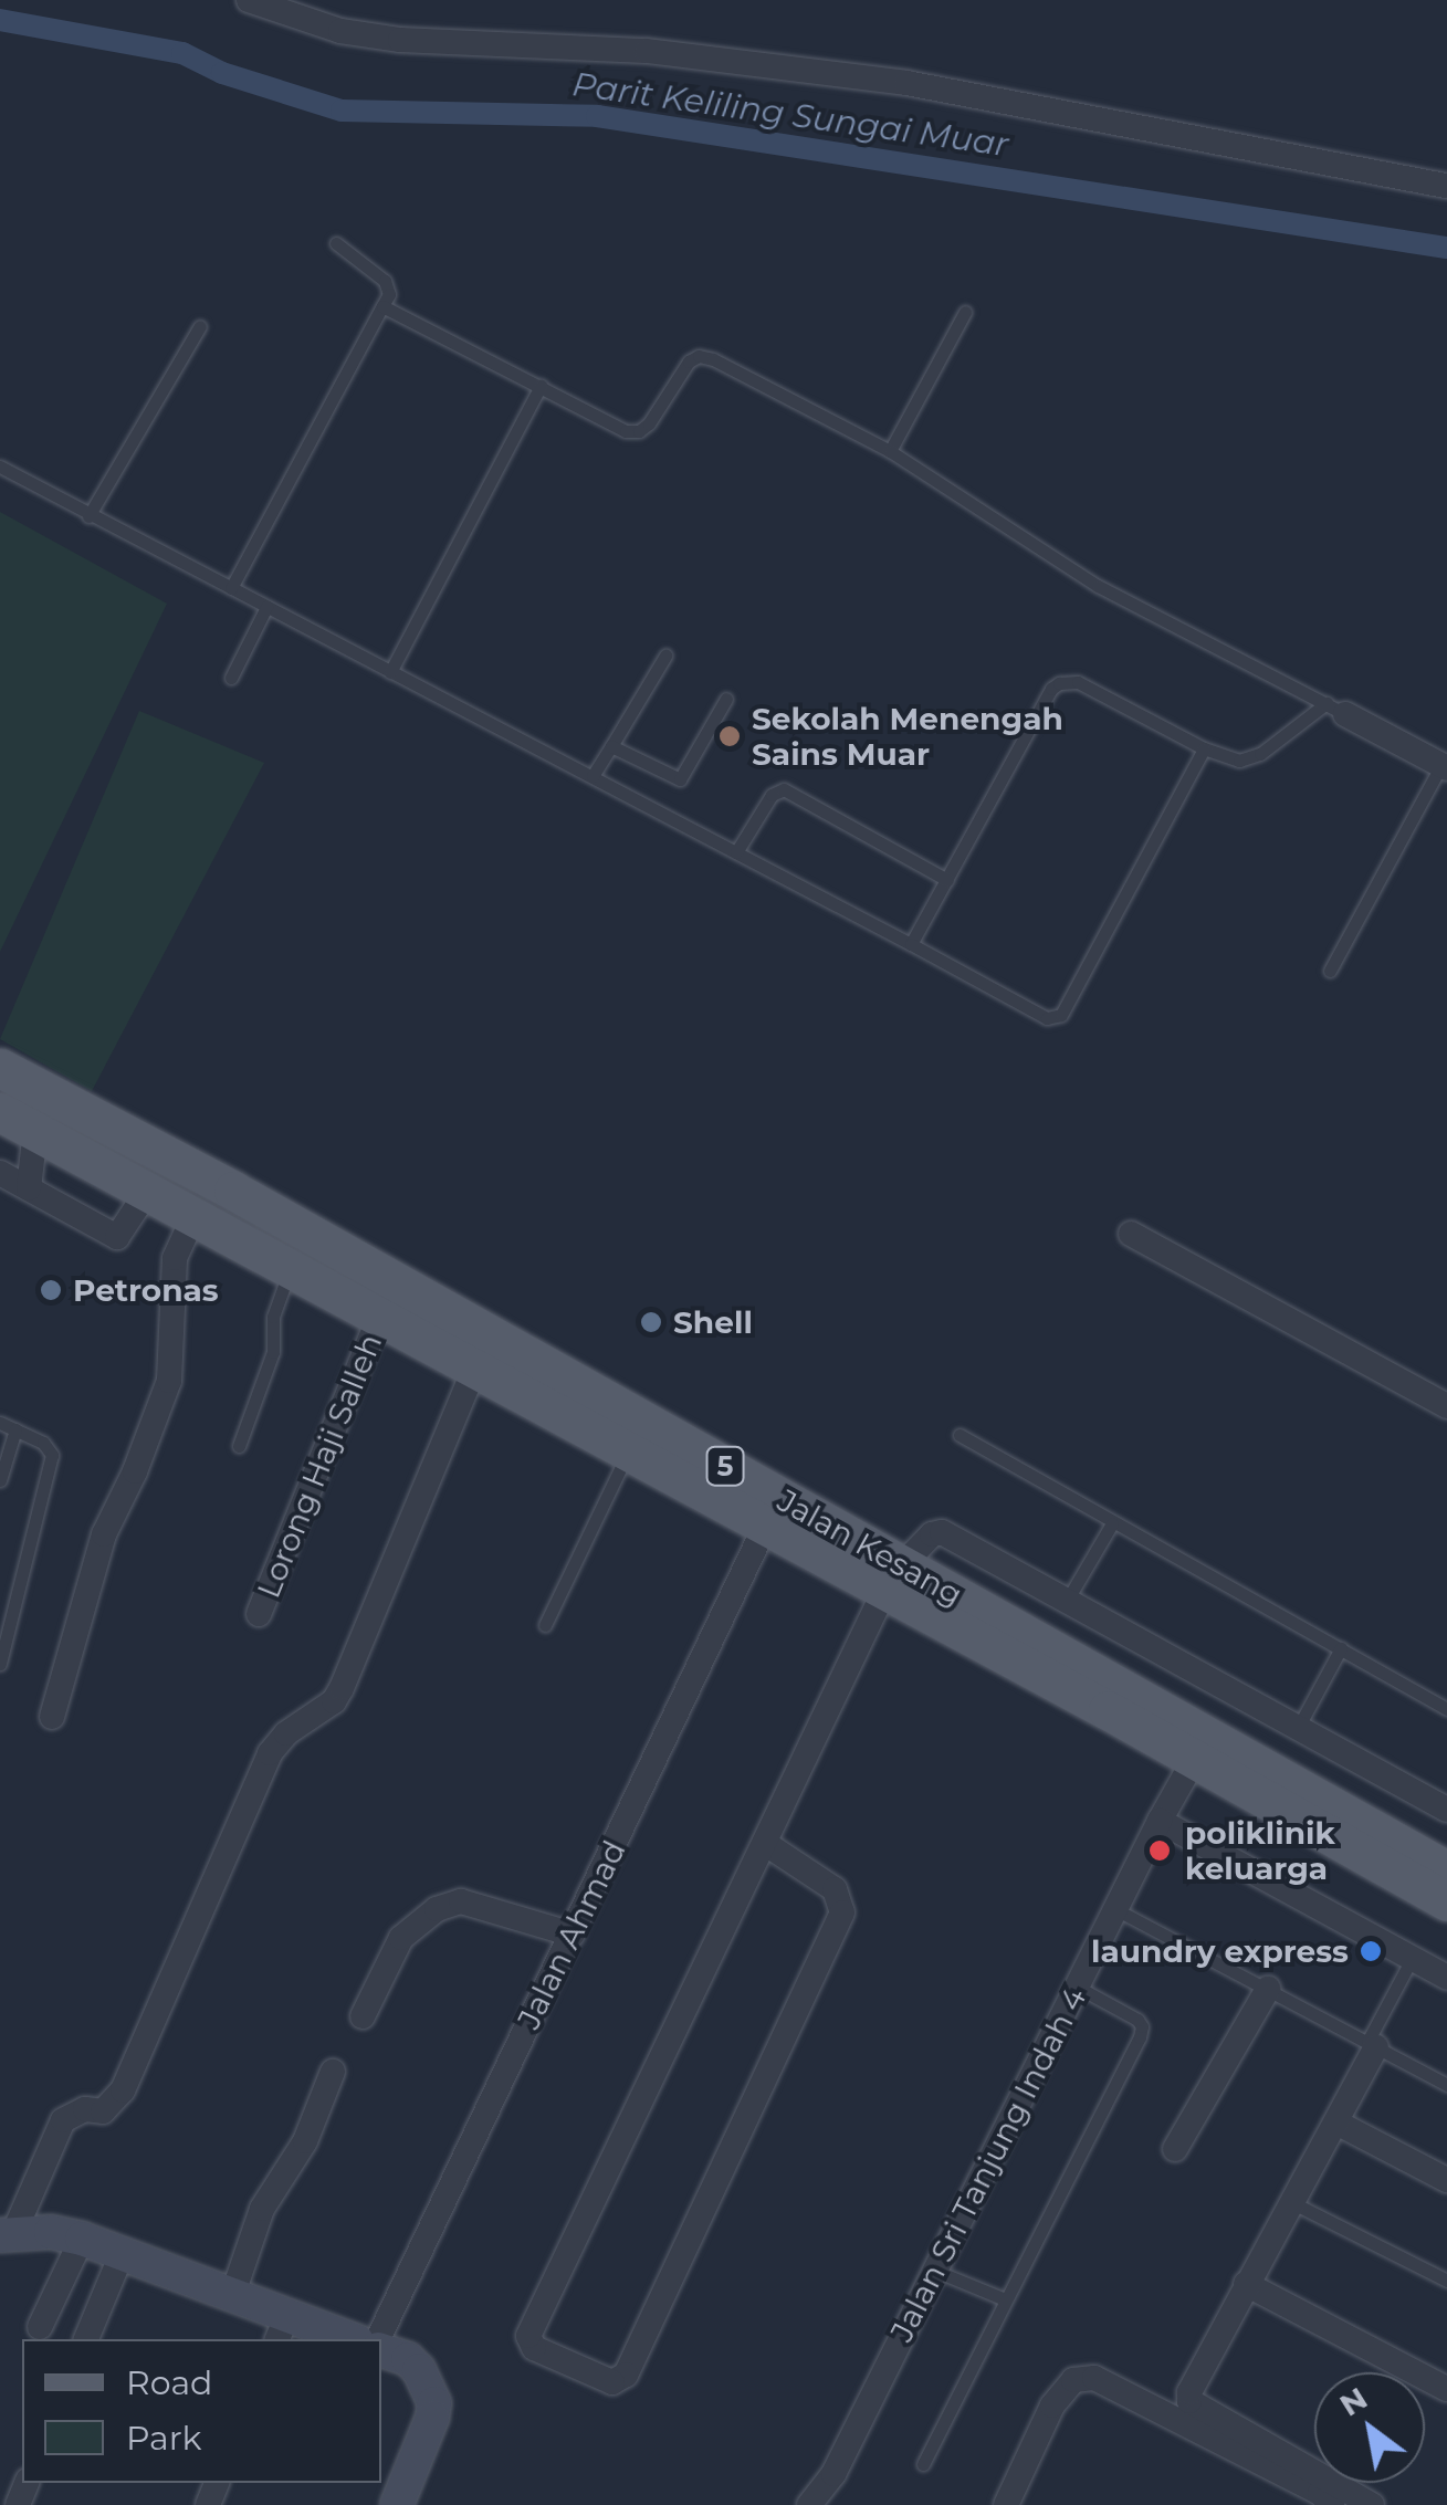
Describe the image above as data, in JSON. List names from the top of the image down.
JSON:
{
  "streets": {
    "main road": ["5", "Jalan Kesang"],
    "street": ["Lorong Haji Salleh", "Jalan Ahmad", "Jalan Sri Tanjung Indah 4"]
  },
  "crossings": [
    ["Lorong Haji Salleh", "Jalan Kesang"],
    ["Jalan Kesang", "Jalan Ahmad"],
    ["Jalan Kesang", "Jalan Sri Tanjung Indah 4"]
  ],
  "water": ["Parit Keliling Sungai Muar"],
  "places": [
    "Sekolah Menengah Sains Muar",
    "Petronas",
    "Shell",
    "poliklinik keluarga",
    "laundry express"
  ],
  "legend": ["Road", "Park"],
  "north": "top left"
}
